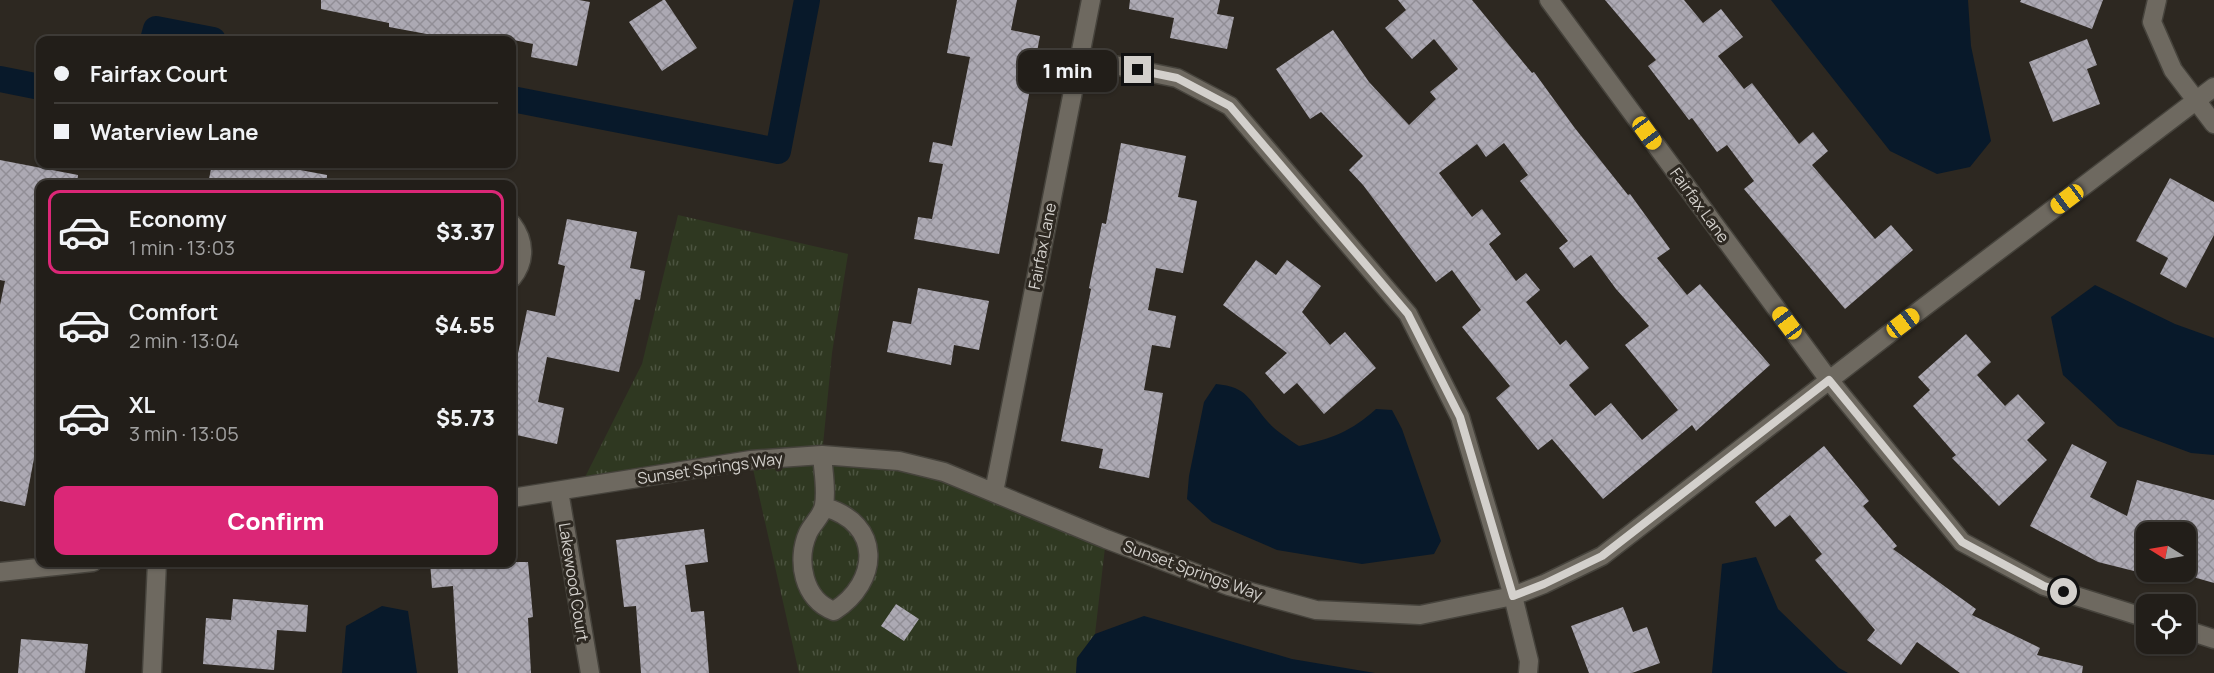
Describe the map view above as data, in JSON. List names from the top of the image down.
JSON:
{
  "streets": {
    "street": ["Fairfax Lane", "Sunset Springs Way", "Lakewood Court"]
  },
  "crossings": [
    ["Fairfax Lane", "Sunset Springs Way"],
    ["Sunset Springs Way", "Lakewood Court"]
  ],
  "north": "left",
  "page": {
    "banner": ["Fairfax Court", "Waterview Lane"],
    "bubble": "1 min",
    "list": [
      {
        "name": "Economy",
        "note": "1 min · 13:03",
        "value": "$3.37"
      },
      {
        "name": "Comfort",
        "note": "2 min · 13:04",
        "value": "$4.55"
      },
      {
        "name": "XL",
        "note": "3 min · 13:05",
        "value": "$5.73"
      }
    ],
    "buttons": "Confirm"
  }
}
